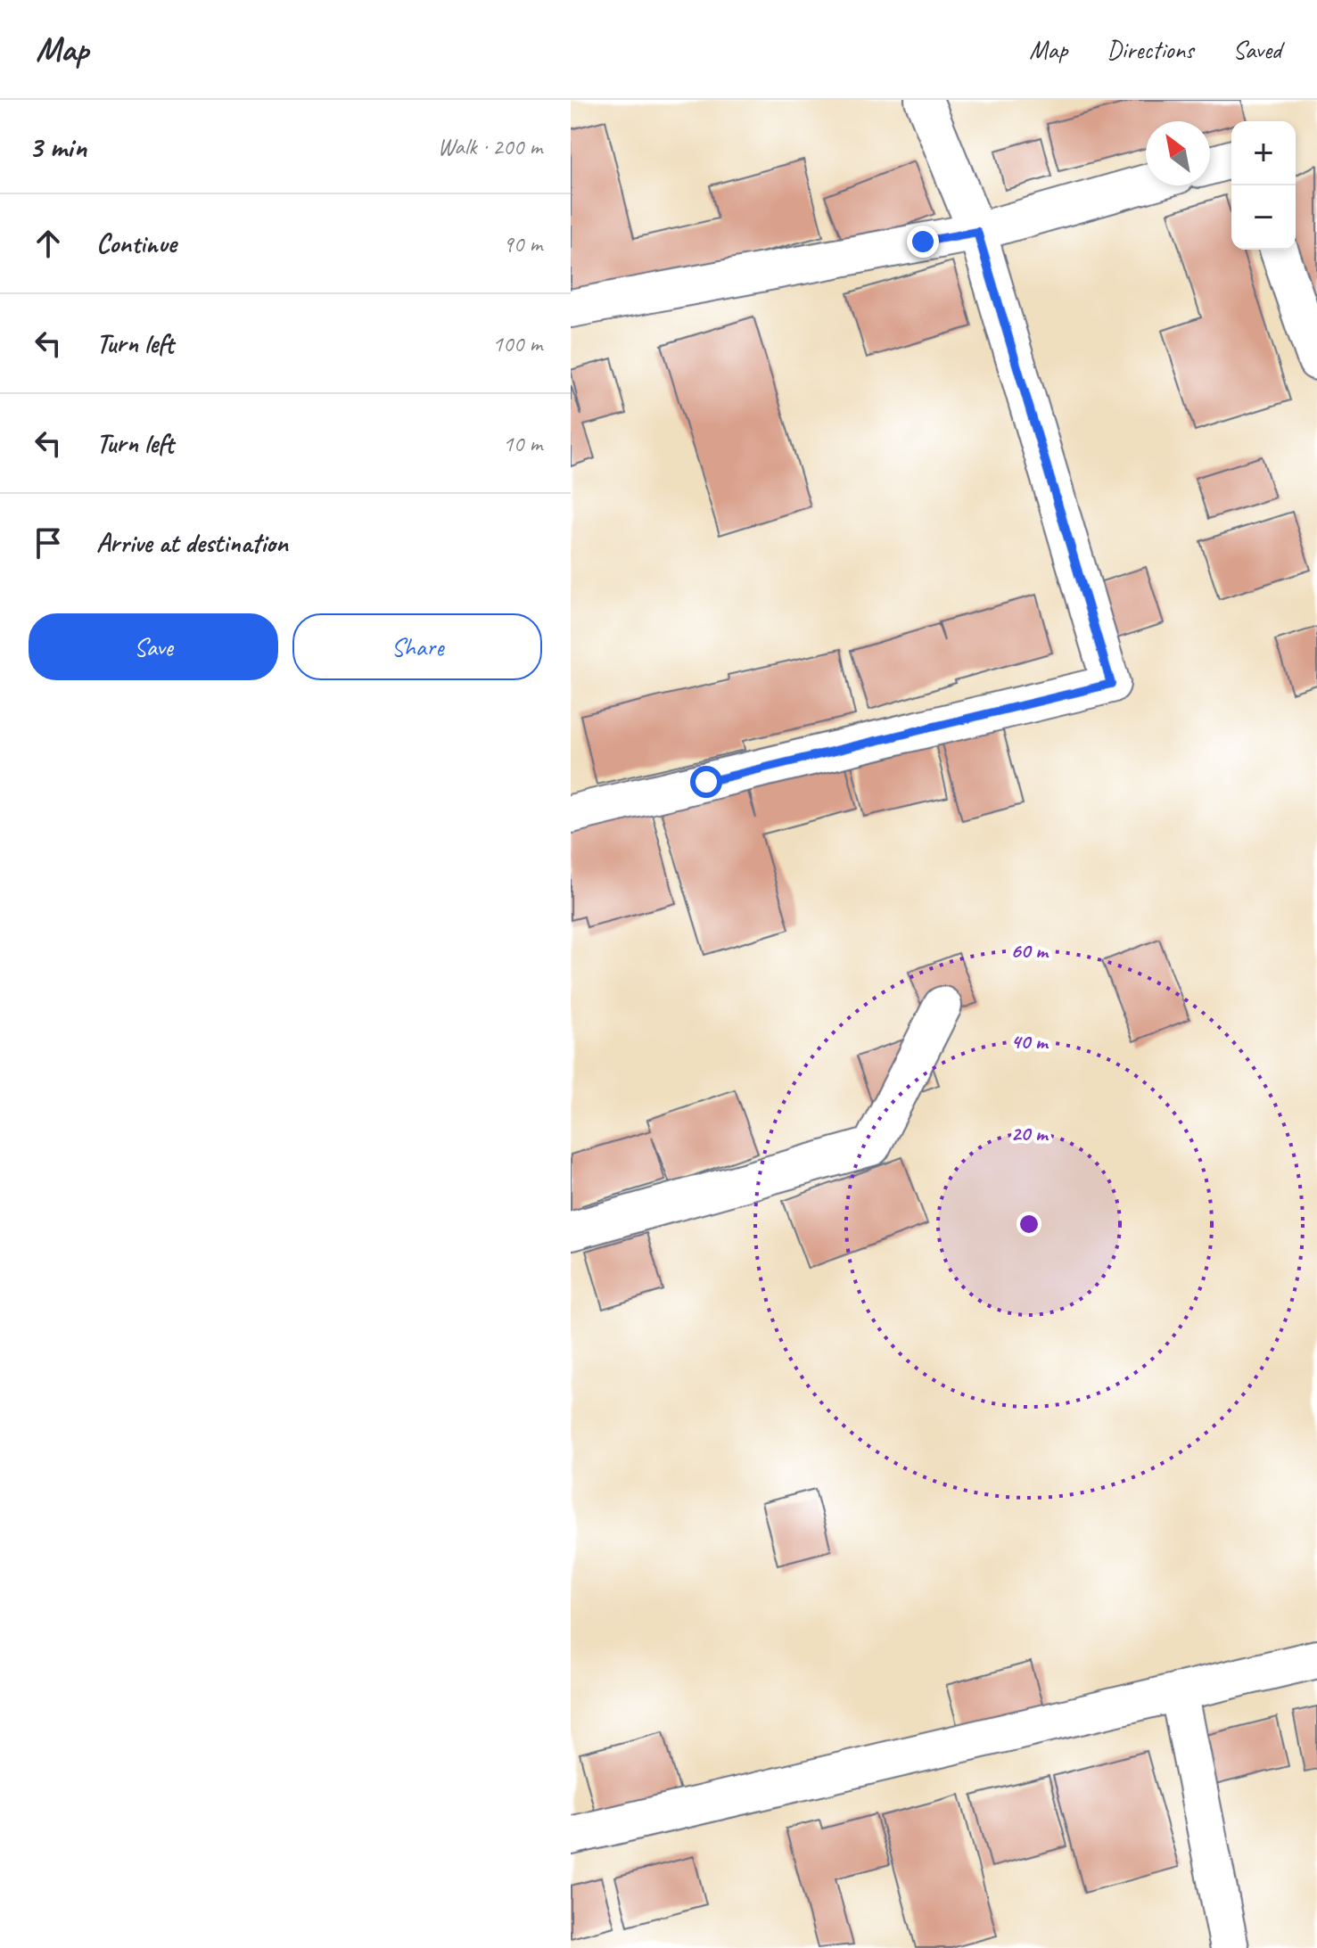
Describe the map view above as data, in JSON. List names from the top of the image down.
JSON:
{
  "north": "top left",
  "page": {
    "header": "Map",
    "nav": ["Map", "Directions", "Saved"],
    "heading": ["3 min", "Walk · 200 m"],
    "map_buttons": ["+", "−"],
    "list": [
      ["Continue", "90 m"],
      ["Turn left", "100 m"],
      ["Turn left", "10 m"],
      "Arrive at destination"
    ],
    "buttons": ["Save", "Share"]
  },
  "rings": ["60 m", "40 m", "20 m"]
}
